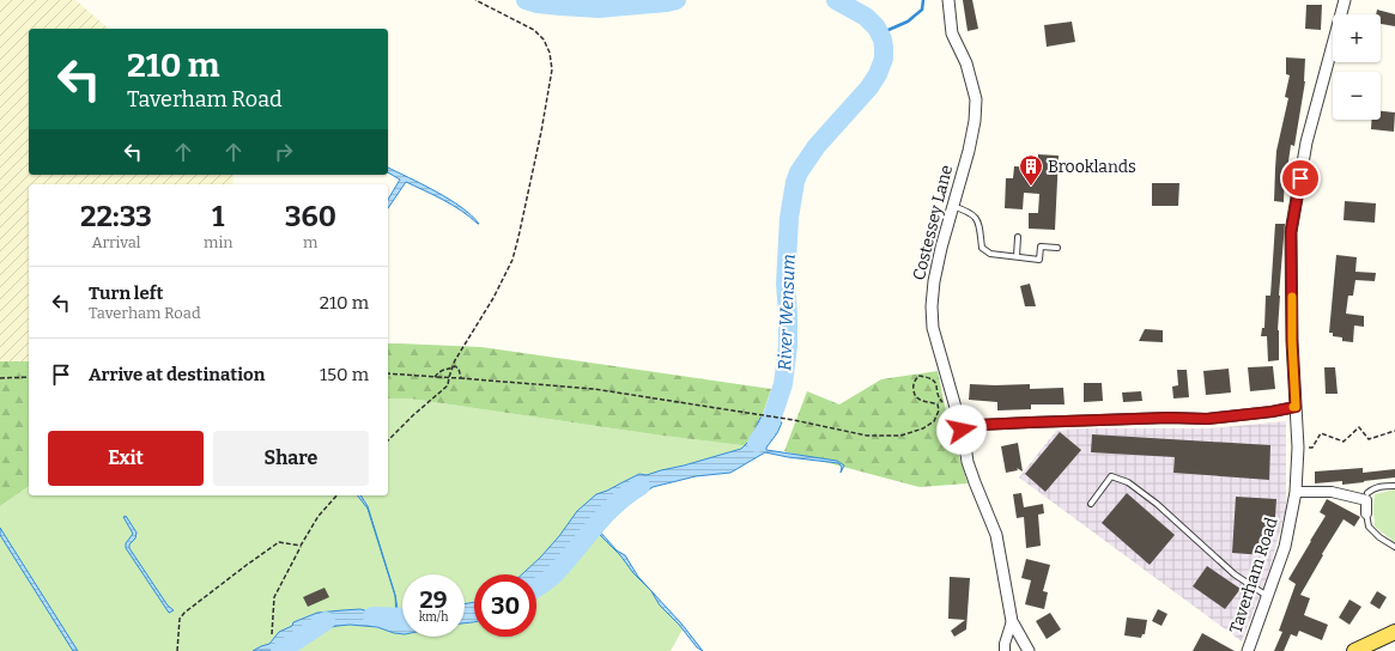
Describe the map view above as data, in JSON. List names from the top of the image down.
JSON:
{
  "streets": {
    "street": ["Costessey Lane", "Taverham Road"]
  },
  "water": ["River Wensum"],
  "places": {
    "building": ["Brooklands"]
  },
  "page": {
    "map_buttons": ["+", "−"],
    "turn": ["210 m", "Taverham Road"],
    "eta": [
      "22:33",
      "Arrival",
      "1",
      "min",
      "360",
      "m"
    ],
    "list": [
      {
        "name": "Turn left",
        "note": "Taverham Road",
        "value": "210 m"
      },
      {
        "name": "Arrive at destination",
        "value": "150 m"
      }
    ],
    "buttons": ["Exit", "Share"],
    "speed": "29 km/h",
    "limit": "30"
  }
}
